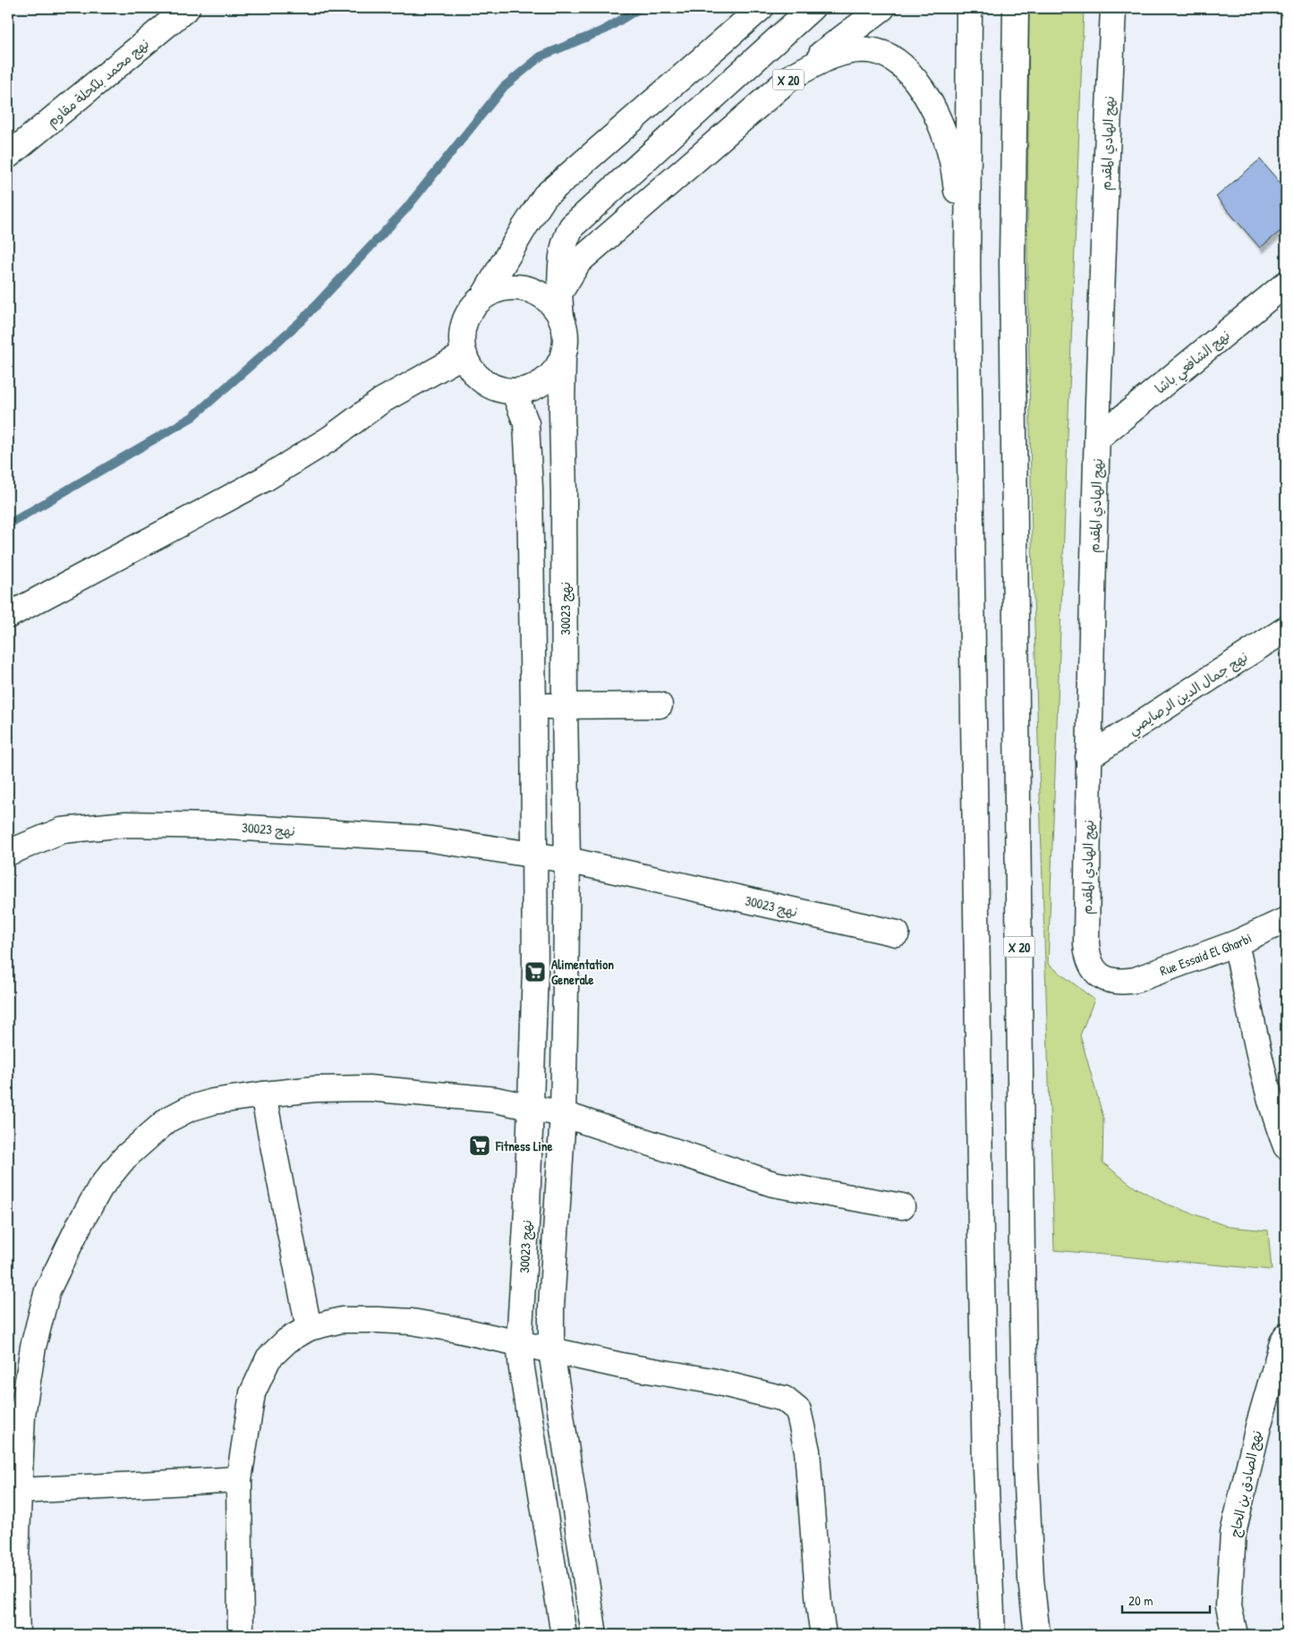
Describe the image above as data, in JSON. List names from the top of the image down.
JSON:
{
  "streets": {
    "main road": [
      "X 20",
      "نهج محمد بلكحلة مقاوم",
      "نهج الهادي المقدم",
      "نهج الشافعي باشا",
      "نهج 30023",
      "نهج جمال الدين الرصايصي",
      "Rue Essaid El Gharbi",
      "نهج الصادق بن الحاج"
    ]
  },
  "crossings": [
    ["X 20", "نهج 30023"],
    ["نهج الهادي المقدم", "نهج الشافعي باشا"],
    ["نهج الهادي المقدم", "نهج جمال الدين الرصايصي"],
    ["نهج الهادي المقدم", "Rue Essaid El Gharbi"]
  ],
  "places": {
    "supermarket": ["Alimentation Generale", "Fitness Line"]
  },
  "scale_bar": "20 m"
}
